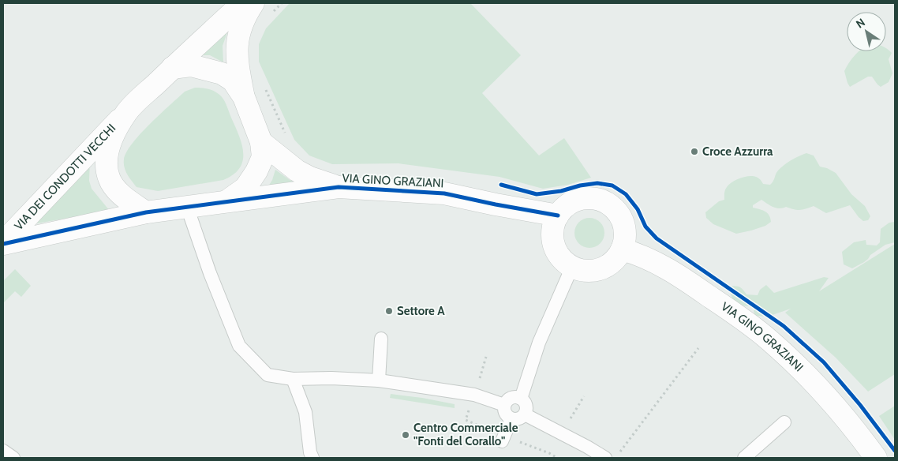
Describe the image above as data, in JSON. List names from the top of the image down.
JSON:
{
  "streets": {
    "street": ["VIA DEI CONDOTTI VECCHI", "VIA GINO GRAZIANI"]
  },
  "crossings": [
    ["VIA DEI CONDOTTI VECCHI", "VIA GINO GRAZIANI"]
  ],
  "places": ["Croce Azzurra", "Settore A", "Centro Commerciale \"Fonti del Corallo\""],
  "north": "top left"
}
